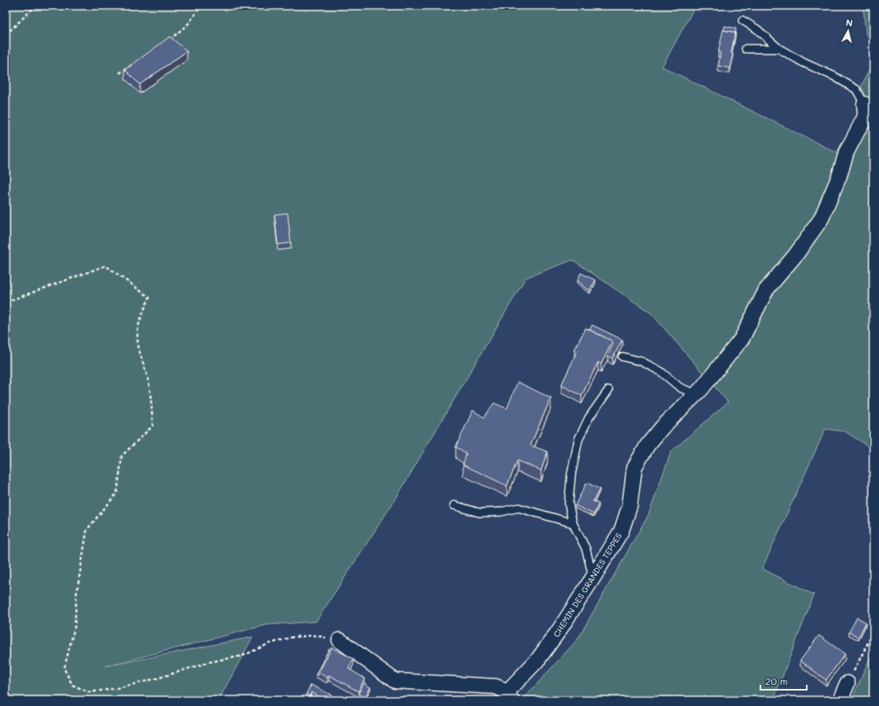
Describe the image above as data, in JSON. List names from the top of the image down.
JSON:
{
  "streets": {
    "street": ["CHEMIN DES GRANDES TEPPES"]
  },
  "scale_bar": "20 m",
  "north": "top"
}
